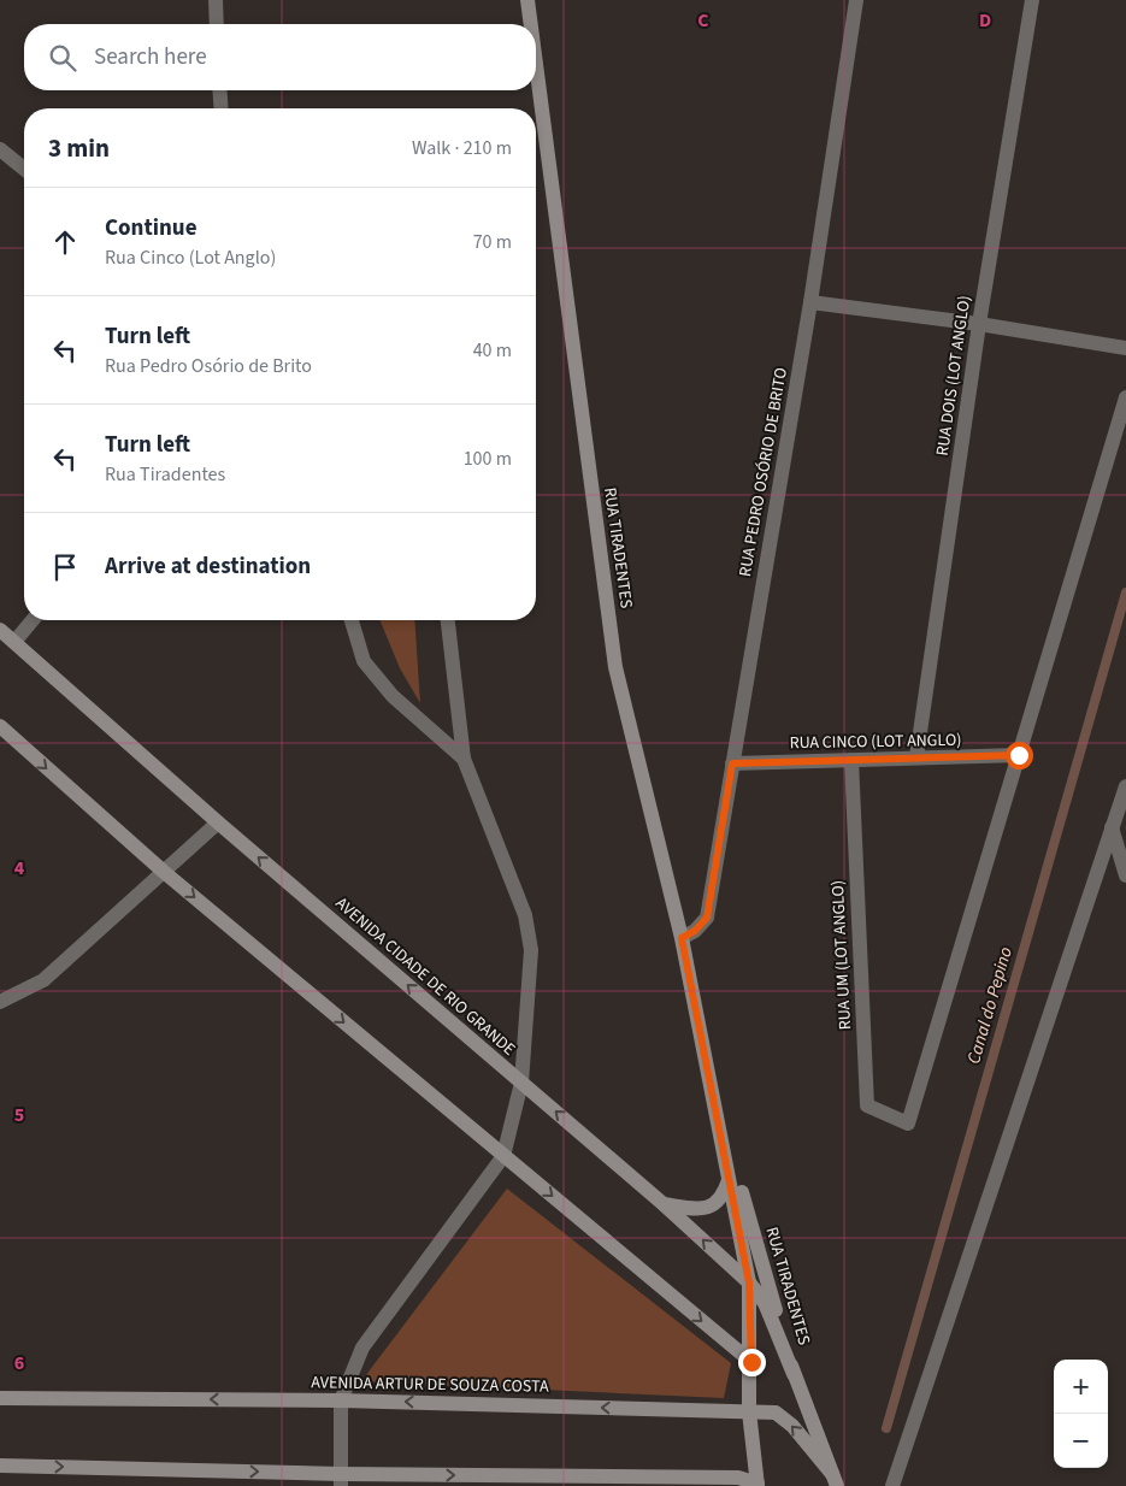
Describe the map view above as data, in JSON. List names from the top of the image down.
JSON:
{
  "streets": {
    "street": [
      "RUA DOIS (LOT ANGLO)",
      "RUA PEDRO OSÓRIO DE BRITO",
      "RUA TIRADENTES",
      "RUA CINCO (LOT ANGLO)",
      "RUA UM (LOT ANGLO)",
      "AVENIDA CIDADE DE RIO GRANDE",
      "AVENIDA ARTUR DE SOUZA COSTA"
    ]
  },
  "crossings": [
    ["RUA DOIS (LOT ANGLO)", "RUA CINCO (LOT ANGLO)"],
    ["RUA PEDRO OSÓRIO DE BRITO", "RUA TIRADENTES"],
    ["RUA PEDRO OSÓRIO DE BRITO", "RUA CINCO (LOT ANGLO)"],
    ["RUA TIRADENTES", "AVENIDA CIDADE DE RIO GRANDE"],
    ["RUA TIRADENTES", "AVENIDA ARTUR DE SOUZA COSTA"],
    ["RUA CINCO (LOT ANGLO)", "RUA UM (LOT ANGLO)"]
  ],
  "water": ["Canal do Pepino"],
  "page": {
    "search": "Search here",
    "heading": ["3 min", "Walk · 210 m"],
    "list": [
      ["Continue", "Rua Cinco (Lot Anglo)", "70 m"],
      ["Turn left", "Rua Pedro Osório de Brito", "40 m"],
      ["Turn left", "Rua Tiradentes", "100 m"],
      "Arrive at destination"
    ],
    "map_buttons": ["+", "−"]
  },
  "grid": {
    "columns": ["C", "D"],
    "rows": ["4", "5", "6"]
  }
}
